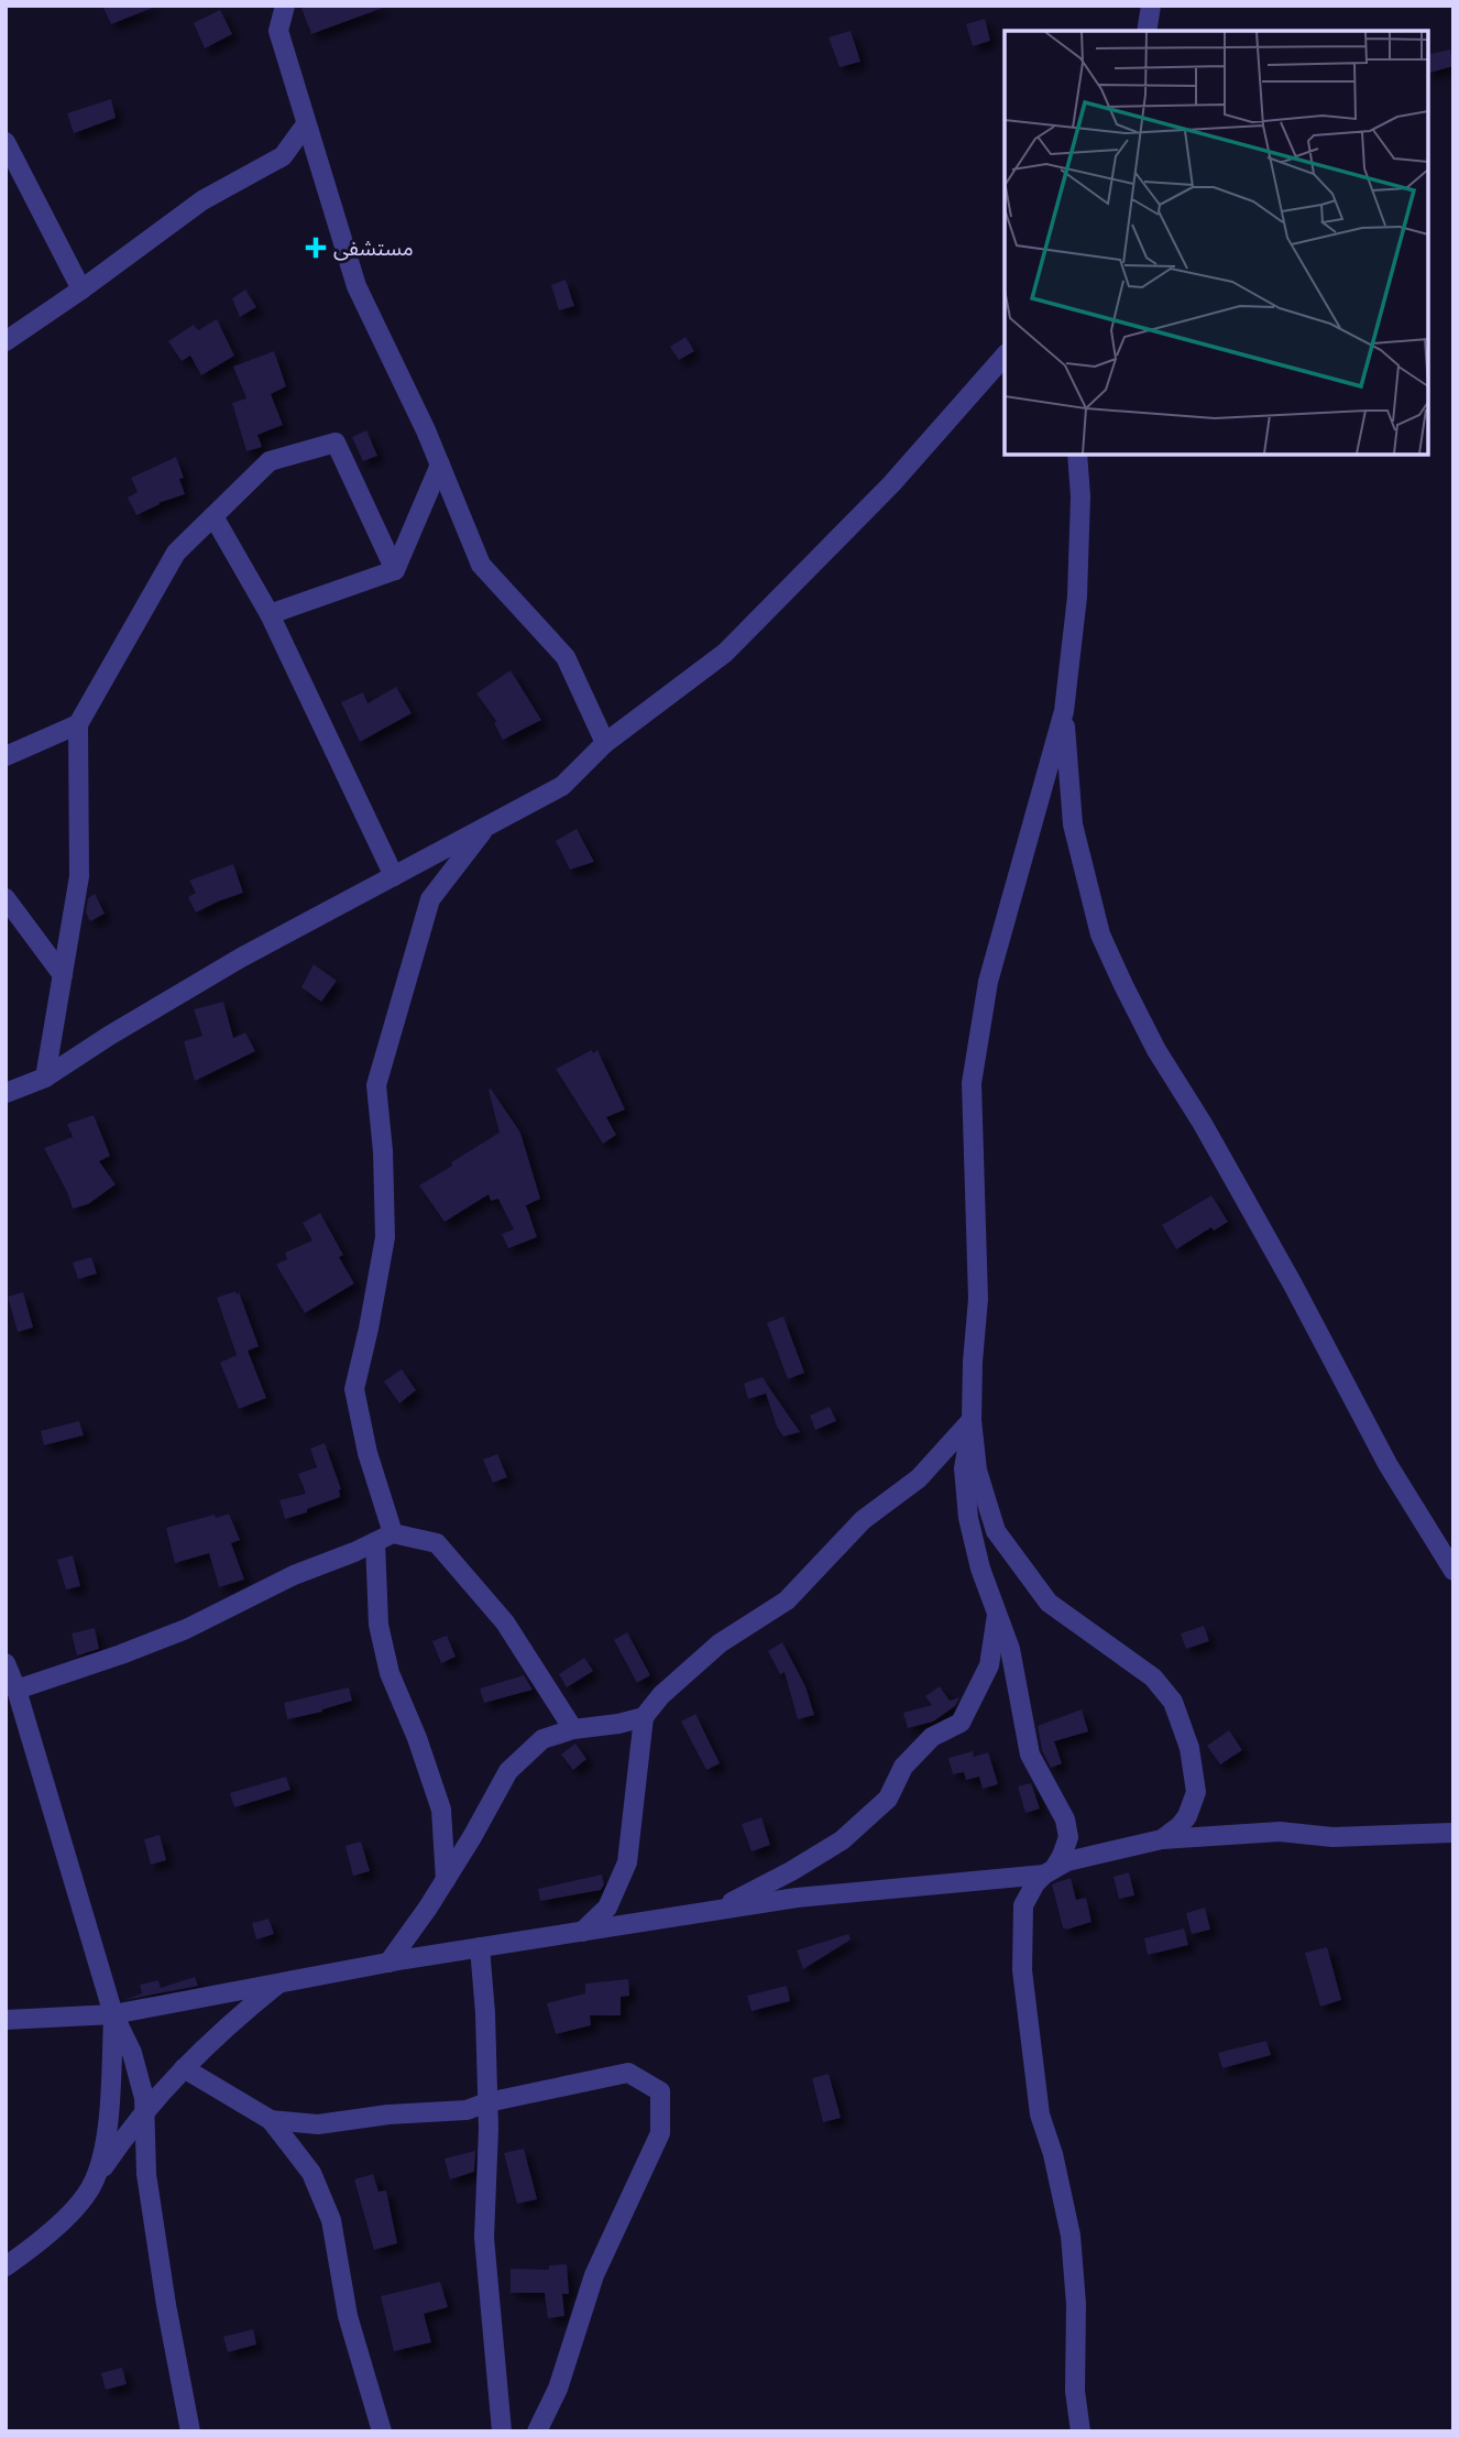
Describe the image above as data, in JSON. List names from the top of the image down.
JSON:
{
  "places": {
    "health": ["مستشفى"]
  }
}
